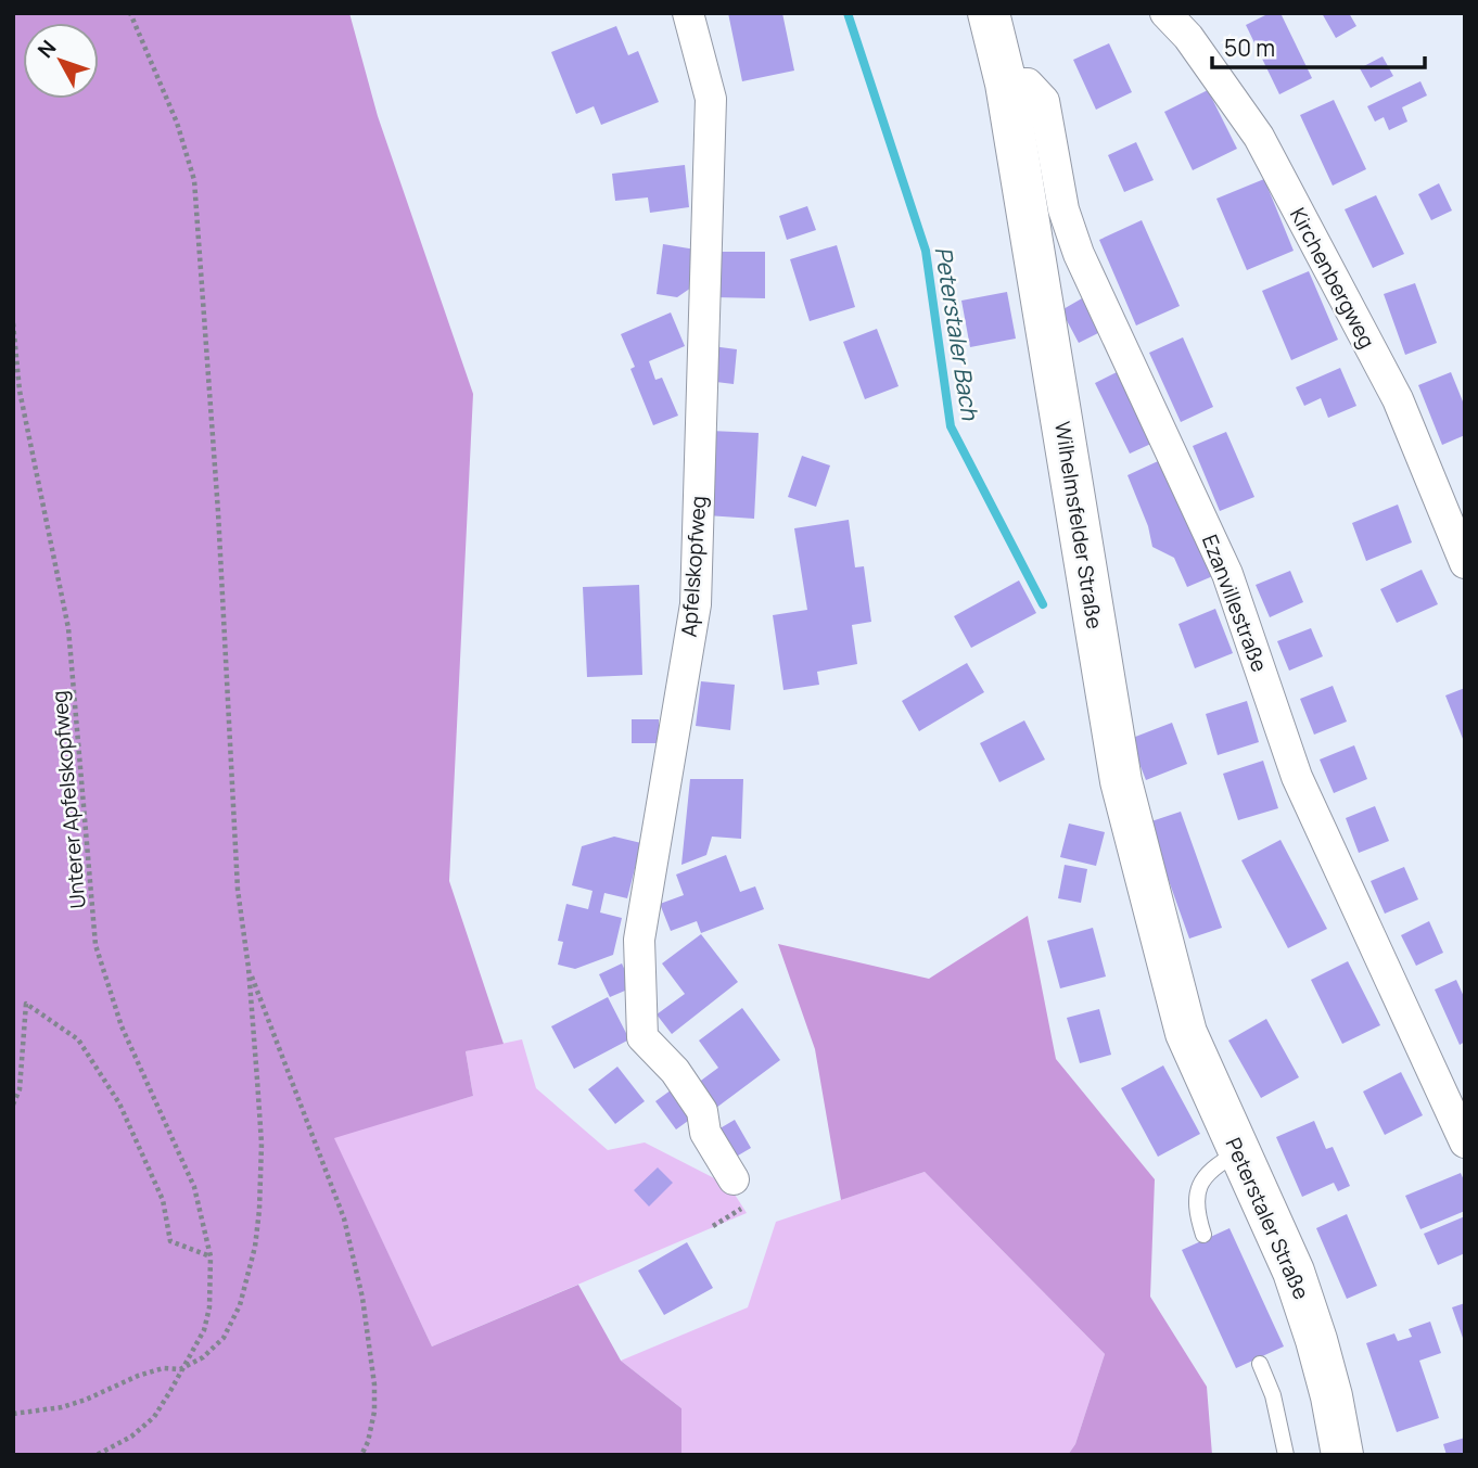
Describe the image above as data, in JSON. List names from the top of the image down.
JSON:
{
  "streets": {
    "main road": ["Wilhelmsfelder Straße", "Peterstaler Straße"],
    "street": ["Kirchenbergweg", "Apfelskopfweg", "Ezanvillestraße"],
    "path": ["Unterer Apfelskopfweg"]
  },
  "crossings": [
    ["Wilhelmsfelder Straße", "Ezanvillestraße"],
    ["Wilhelmsfelder Straße", "Peterstaler Straße"]
  ],
  "water": ["Peterstaler Bach"],
  "scale_bar": "50 m",
  "north": "top left"
}
